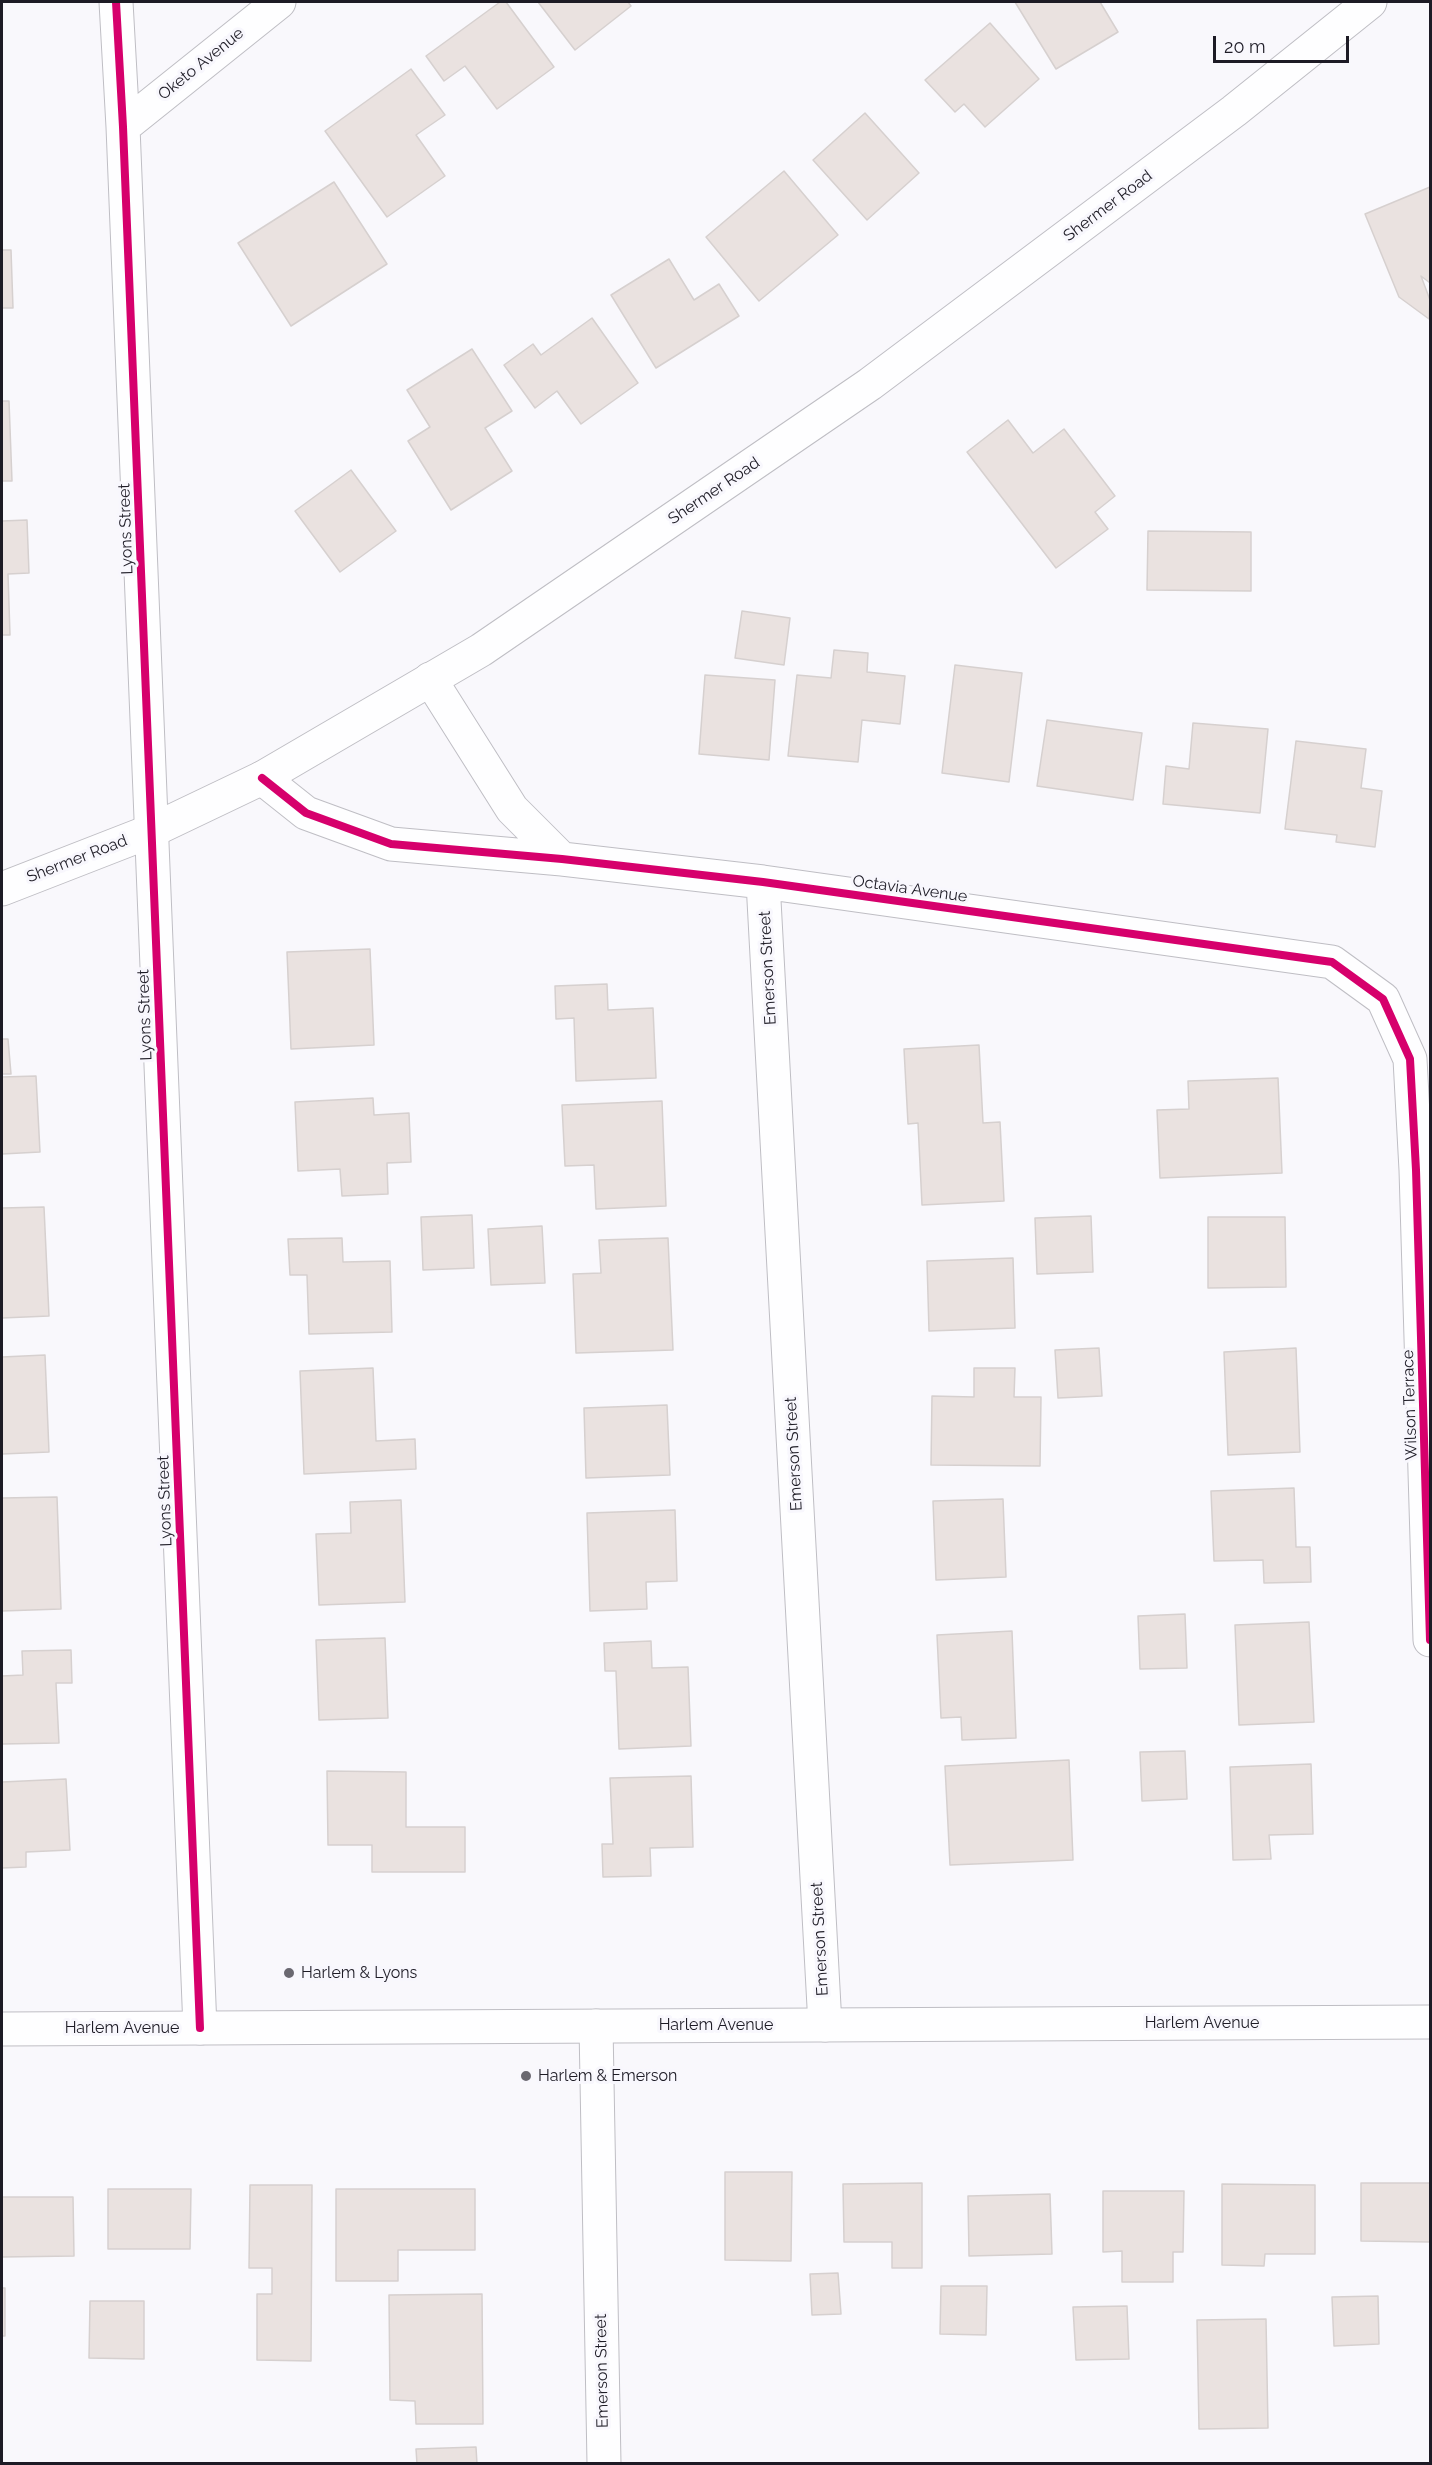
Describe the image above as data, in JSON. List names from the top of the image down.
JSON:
{
  "streets": {
    "street": [
      "Oketo Avenue",
      "Shermer Road",
      "Lyons Street",
      "Octavia Avenue",
      "Emerson Street",
      "Wilson Terrace",
      "Harlem Avenue"
    ]
  },
  "crossings": [
    ["Oketo Avenue", "Lyons Street"],
    ["Shermer Road", "Lyons Street"],
    ["Shermer Road", "Octavia Avenue"],
    ["Lyons Street", "Harlem Avenue"],
    ["Octavia Avenue", "Emerson Street"],
    ["Octavia Avenue", "Wilson Terrace"],
    ["Emerson Street", "Harlem Avenue"]
  ],
  "places": ["Harlem & Lyons", "Harlem & Emerson"],
  "scale_bar": "20 m"
}
